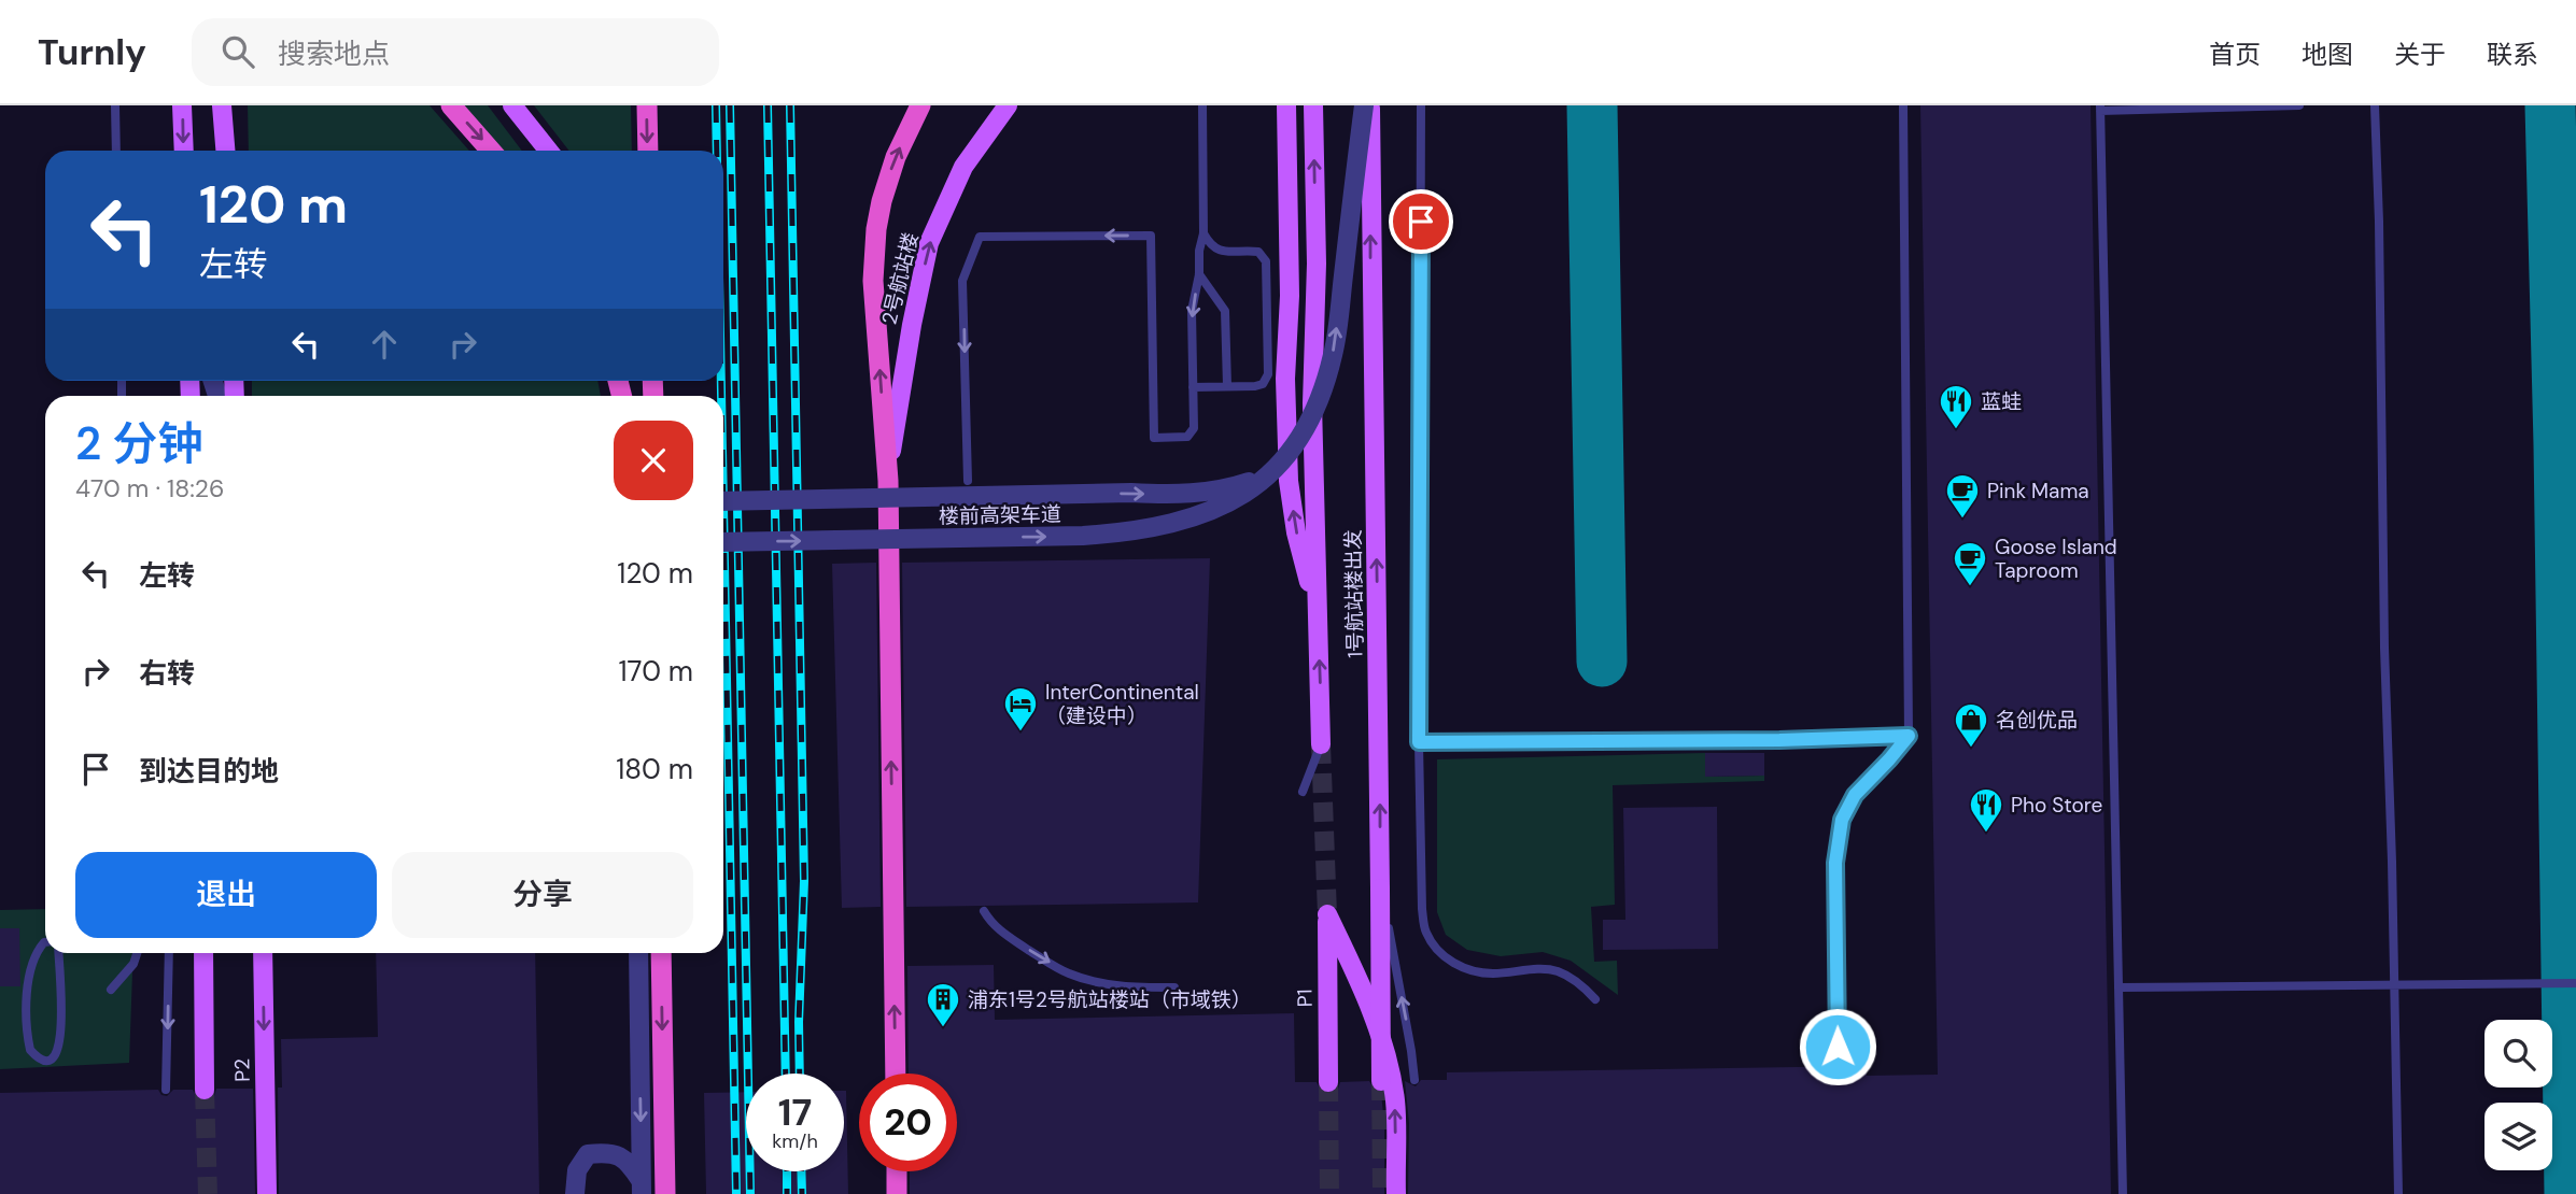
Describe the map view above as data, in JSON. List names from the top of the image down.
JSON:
{
  "streets": {
    "main road": [
      "2号航站楼",
      "1号航站楼出发",
      "P1",
      "P2"
    ],
    "street": ["楼前高架车道"]
  },
  "one_way": ["2号航站楼", "楼前高架车道"],
  "places": {
    "restaurant": ["蓝蛙", "Pho Store"],
    "cafe": ["Pink Mama", "Goose Island Taproom"],
    "hotel": ["InterContinental （建设中）"],
    "shop": ["名创优品"],
    "building": ["浦东1号2号航站楼站（市域铁）"]
  },
  "page": {
    "header": "Turnly",
    "search": "搜索地点",
    "nav": [
      "首页",
      "地图",
      "关于",
      "联系"
    ],
    "turn": ["120 m", "左转"],
    "heading": ["2 分钟", "470 m · 18:26"],
    "list": [
      {
        "name": "左转",
        "value": "120 m"
      },
      {
        "name": "右转",
        "value": "170 m"
      },
      {
        "name": "到达目的地",
        "value": "180 m"
      }
    ],
    "buttons": ["退出", "分享"],
    "speed": "17 km/h",
    "limit": "20"
  }
}
